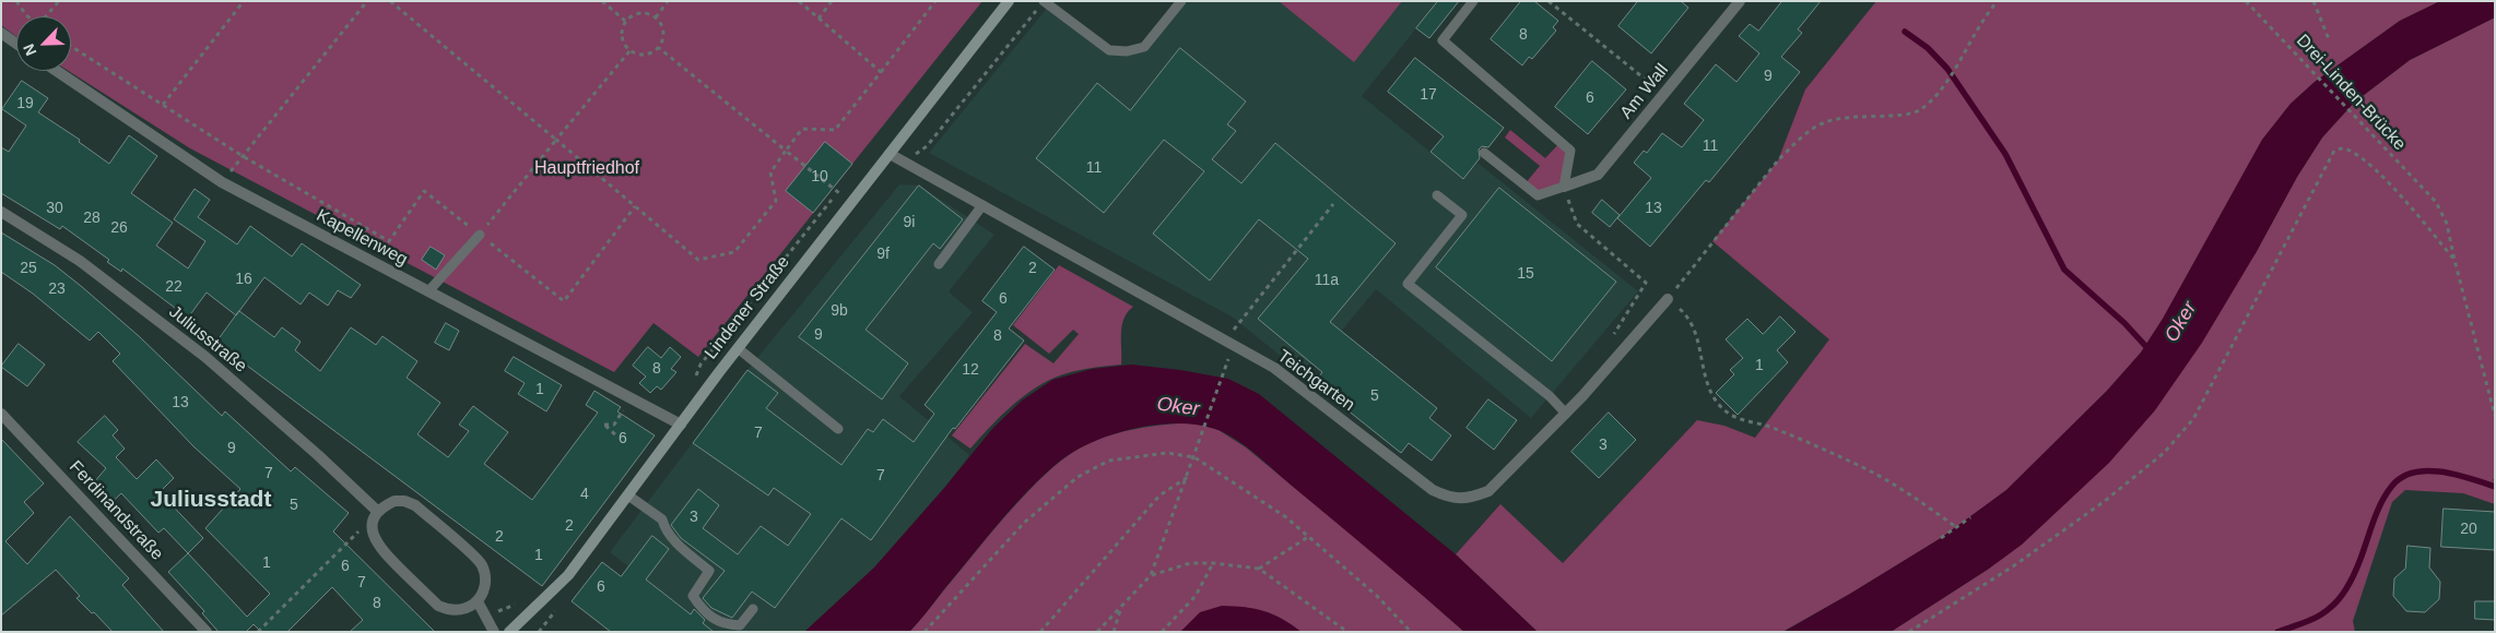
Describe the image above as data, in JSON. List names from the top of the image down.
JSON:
{
  "streets": {
    "main road": ["Lindener Straße"],
    "street": [
      "Am Wall",
      "Kapellenweg",
      "Juliusstraße",
      "Teichgarten",
      "Ferdinandstraße"
    ],
    "path": ["Drei-Linden-Brücke"]
  },
  "crossings": [
    ["Kapellenweg", "Lindener Straße"],
    ["Lindener Straße", "Teichgarten"]
  ],
  "districts": ["Juliusstadt"],
  "water": ["Oker"],
  "parks": ["Hauptfriedhof"],
  "house_numbers": [
    "8",
    "9",
    "17",
    "6",
    "19",
    "11",
    "11",
    "10",
    "30",
    "13",
    "28",
    "9i",
    "26",
    "9f",
    "25",
    "2",
    "15",
    "16",
    "11a",
    "22",
    "23",
    "6",
    "9b",
    "9",
    "8",
    "1",
    "8",
    "12",
    "1",
    "5",
    "13",
    "7",
    "6",
    "3",
    "9",
    "7",
    "7",
    "4",
    "5",
    "3",
    "2",
    "20",
    "2",
    "1",
    "1",
    "6",
    "7",
    "6",
    "8"
  ],
  "north": "bottom left"
}
